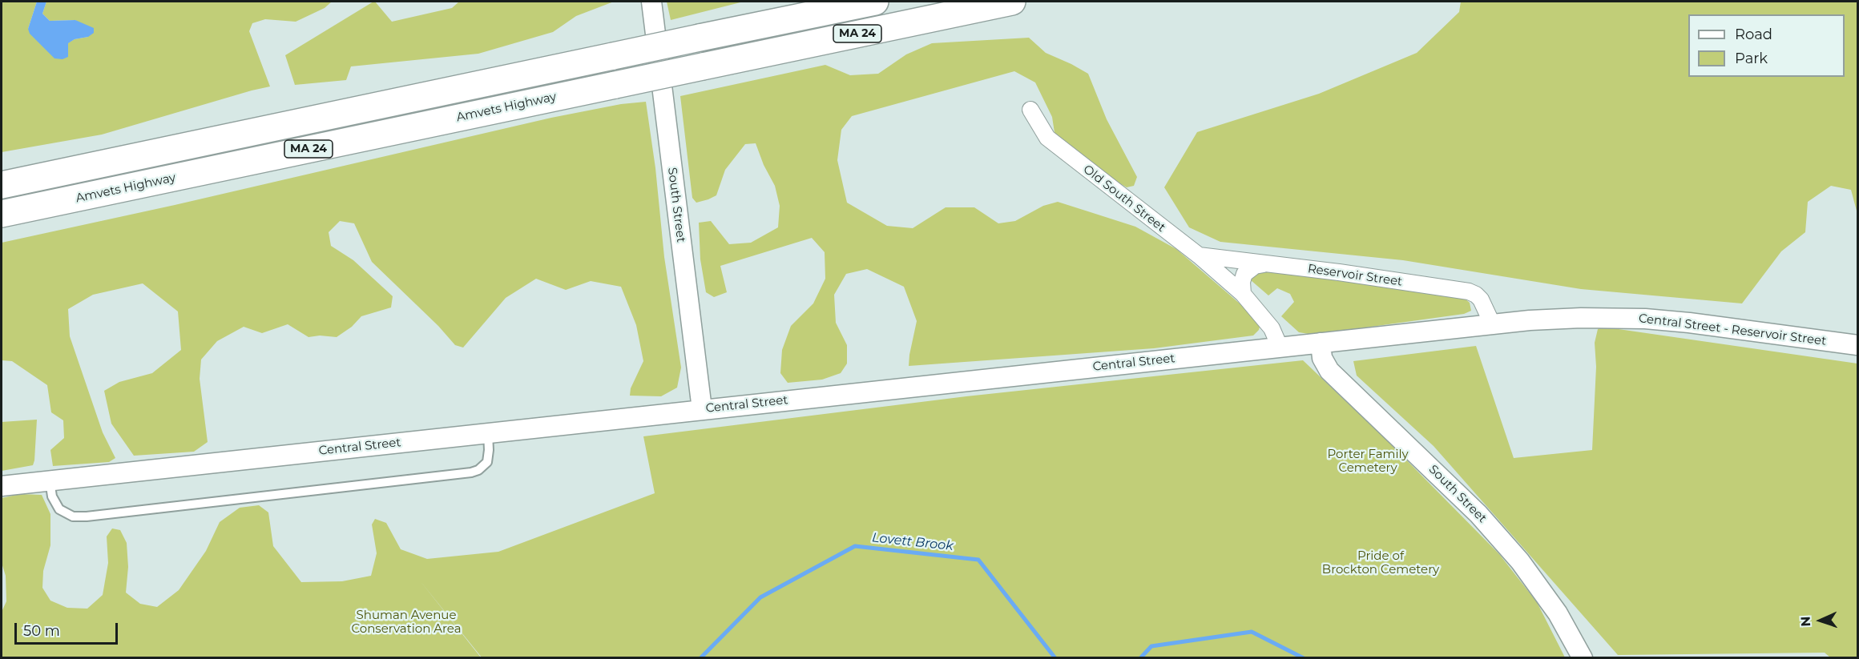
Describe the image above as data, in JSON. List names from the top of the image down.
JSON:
{
  "streets": {
    "highway": ["MA 24", "Amvets Highway"],
    "street": [
      "Old South Street",
      "South Street",
      "Reservoir Street",
      "Central Street - Reservoir Street",
      "Central Street"
    ]
  },
  "crossings": [
    ["Old South Street", "Reservoir Street"],
    ["South Street", "Central Street"],
    ["Reservoir Street", "Central Street - Reservoir Street"],
    ["Reservoir Street", "Central Street"],
    ["Central Street - Reservoir Street", "Central Street"]
  ],
  "water": ["Lovett Brook"],
  "parks": ["Porter Family Cemetery", "Pride of Brockton Cemetery", "Shuman Avenue Conservation Area"],
  "legend": ["Road", "Park"],
  "scale_bar": "50 m",
  "north": "left"
}
